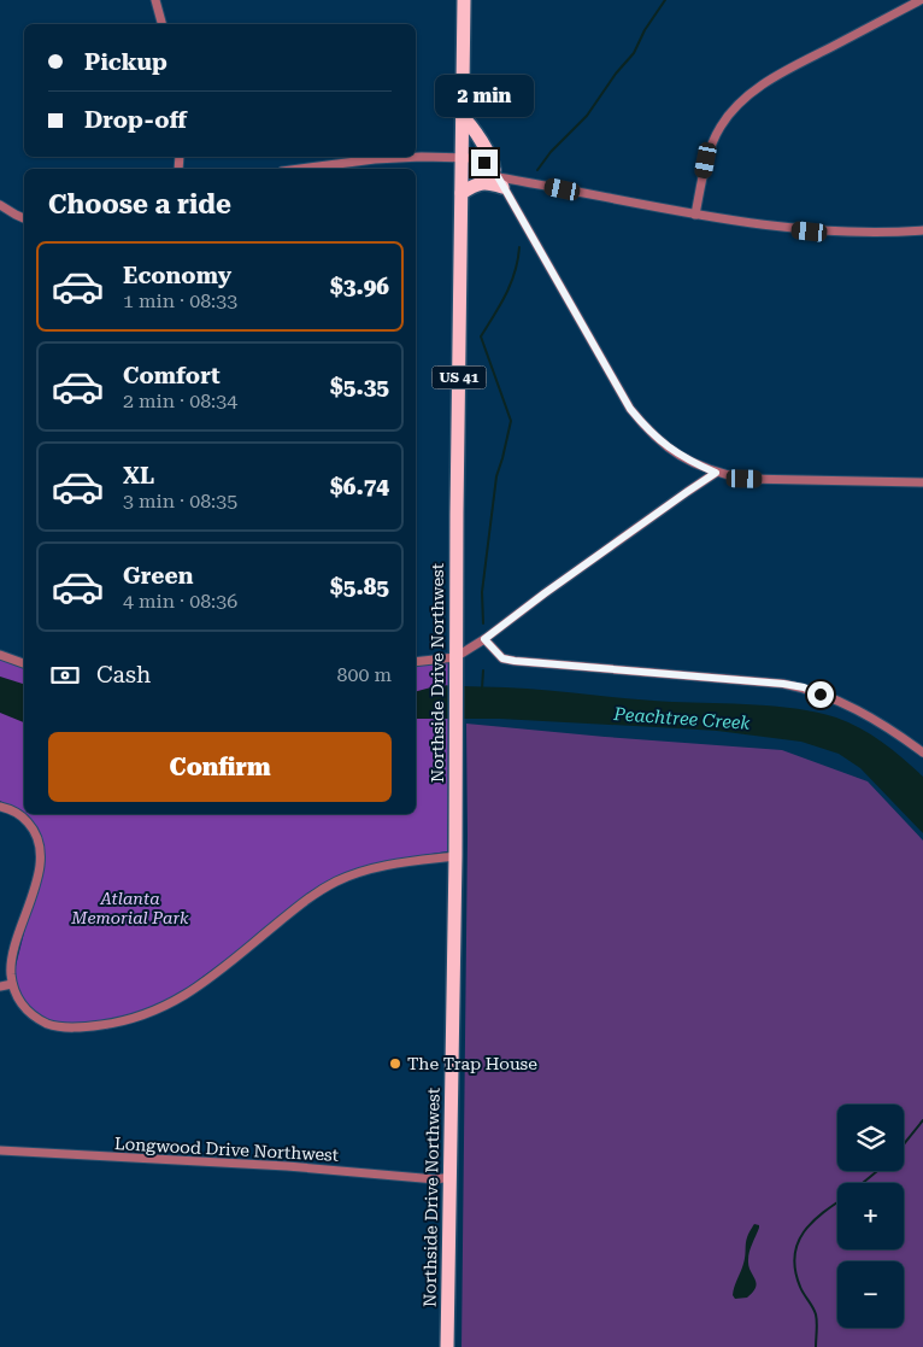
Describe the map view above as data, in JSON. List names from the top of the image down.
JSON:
{
  "streets": {
    "main road": ["US 41", "Northside Drive Northwest"],
    "street": ["Longwood Drive Northwest"]
  },
  "crossings": [
    ["Northside Drive Northwest", "Longwood Drive Northwest"]
  ],
  "water": ["Peachtree Creek"],
  "parks": ["Atlanta Memorial Park"],
  "places": ["The Trap House"],
  "page": {
    "banner": ["Pickup", "Drop-off"],
    "bubble": "2 min",
    "heading": "Choose a ride",
    "list": [
      {
        "name": "Economy",
        "note": "1 min · 08:33",
        "value": "$3.96"
      },
      {
        "name": "Comfort",
        "note": "2 min · 08:34",
        "value": "$5.35"
      },
      {
        "name": "XL",
        "note": "3 min · 08:35",
        "value": "$6.74"
      },
      {
        "name": "Green",
        "note": "4 min · 08:36",
        "value": "$5.85"
      }
    ],
    "pay": ["Cash", "800 m"],
    "buttons": "Confirm",
    "map_buttons": ["+", "−"]
  }
}
